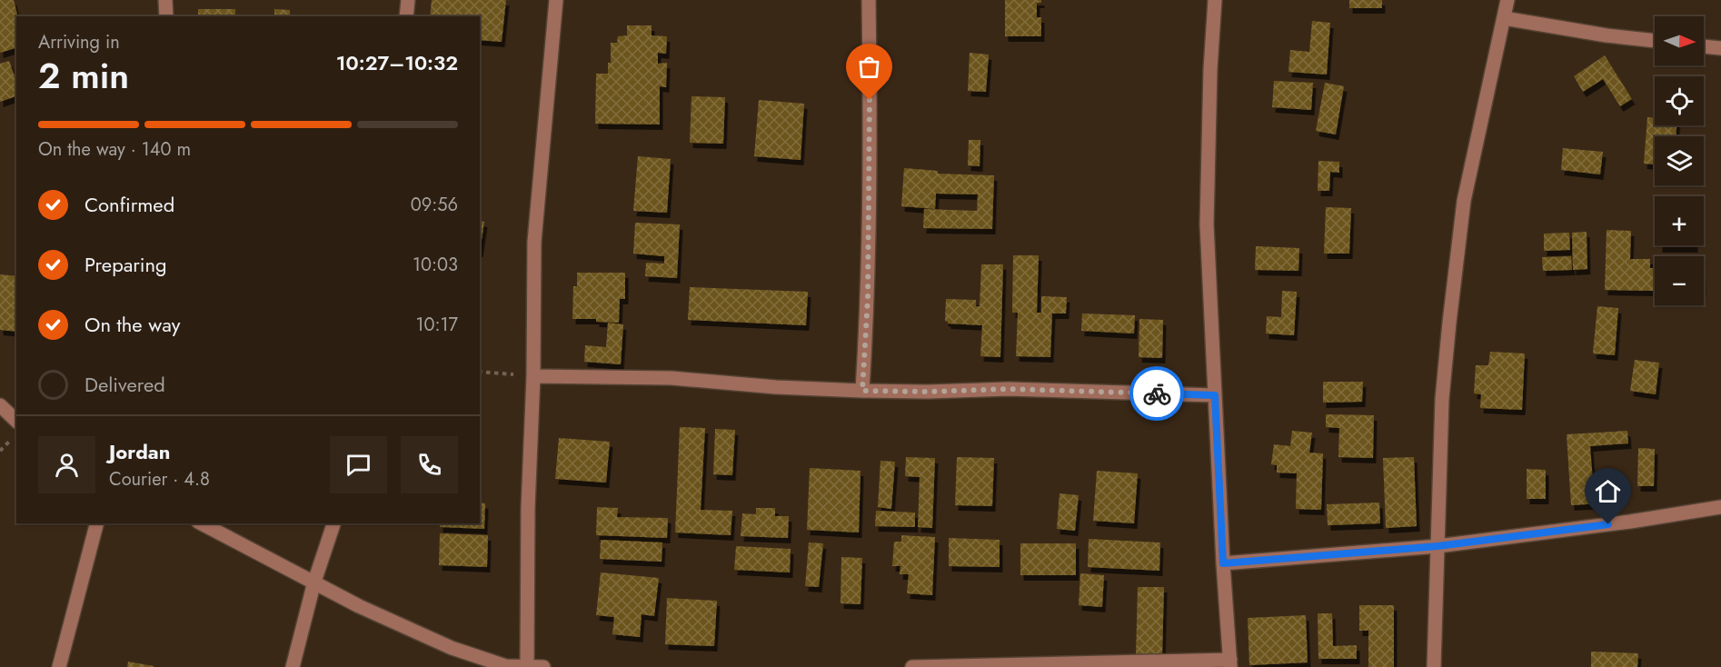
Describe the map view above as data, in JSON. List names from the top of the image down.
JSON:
{
  "north": "right",
  "page": {
    "map_buttons": ["+", "−"],
    "heading": ["2 min", "Arriving in", "10:27–10:32"],
    "panel": ["Jordan", "Courier · 4.8"],
    "bar": "On the way · 140 m",
    "list": [
      ["Confirmed", "09:56"],
      ["Preparing", "10:03"],
      ["On the way", "10:17"],
      "Delivered"
    ]
  }
}
